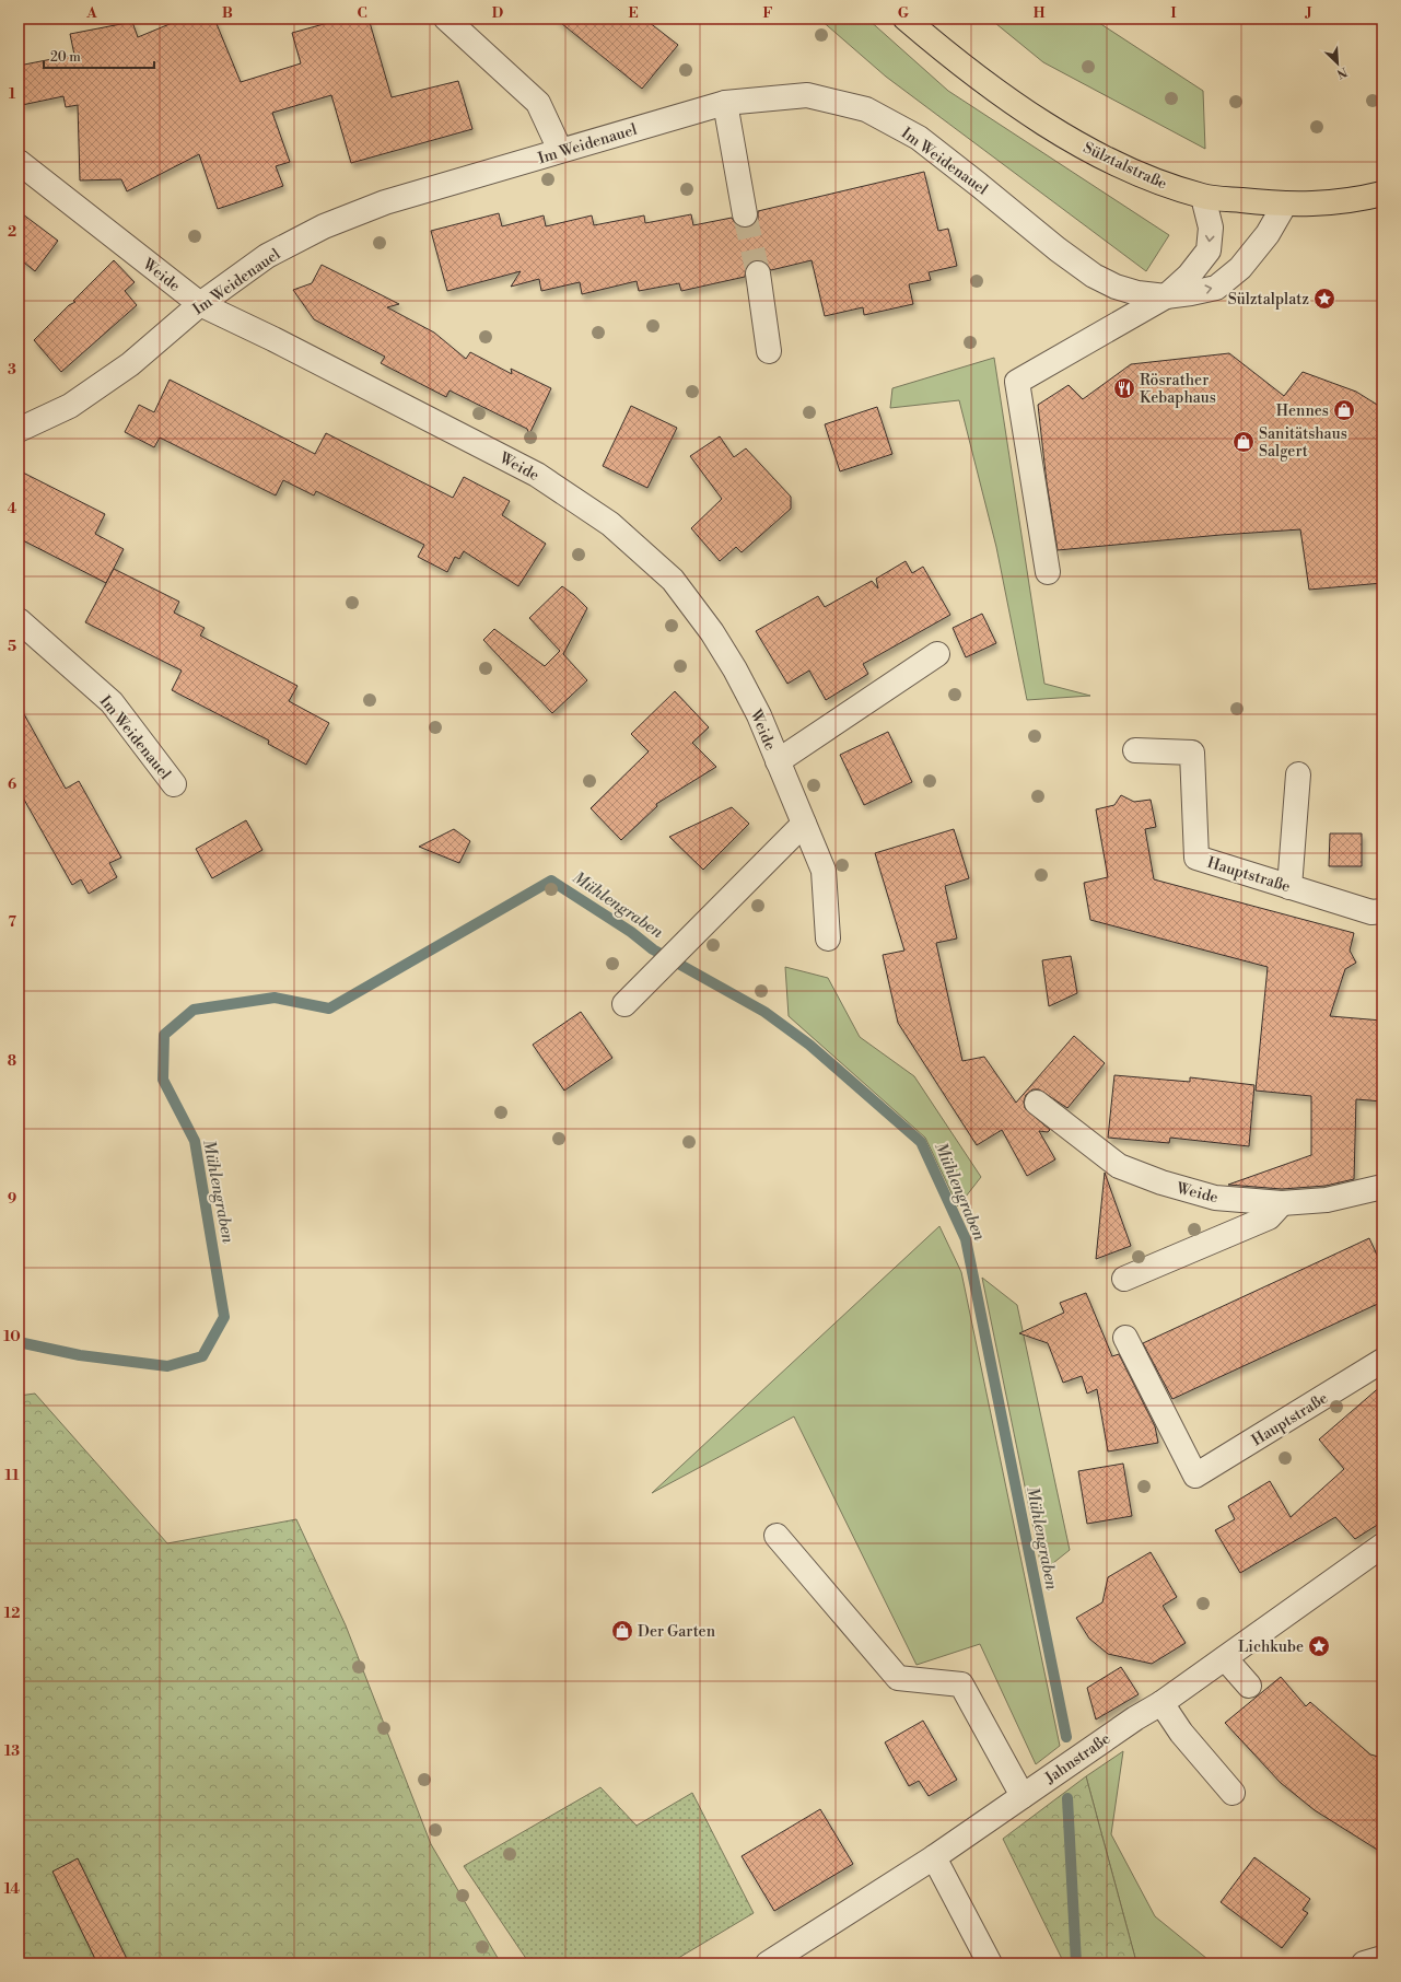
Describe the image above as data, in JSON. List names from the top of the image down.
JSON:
{
  "streets": {
    "main road": ["Sülztalstraße"],
    "street": [
      "Im Weidenauel",
      "Weide",
      "Hauptstraße",
      "Jahnstraße"
    ]
  },
  "crossings": [
    ["Im Weidenauel", "Sülztalstraße"],
    ["Im Weidenauel", "Weide"]
  ],
  "water": ["Mühlengraben"],
  "places": {
    "place": ["Sülztalplatz", "Lichkube"],
    "restaurant": ["Rösrather Kebaphaus"],
    "shop": ["Hennes", "Sanitätshaus Salgert", "Der Garten"]
  },
  "scale_bar": "20 m",
  "north": "bottom right",
  "grid": {
    "columns": [
      "A",
      "B",
      "C",
      "D",
      "E",
      "F",
      "G",
      "H",
      "I",
      "J"
    ],
    "rows": [
      "1",
      "2",
      "3",
      "4",
      "5",
      "6",
      "7",
      "8",
      "9",
      "10",
      "11",
      "12",
      "13",
      "14"
    ]
  }
}
